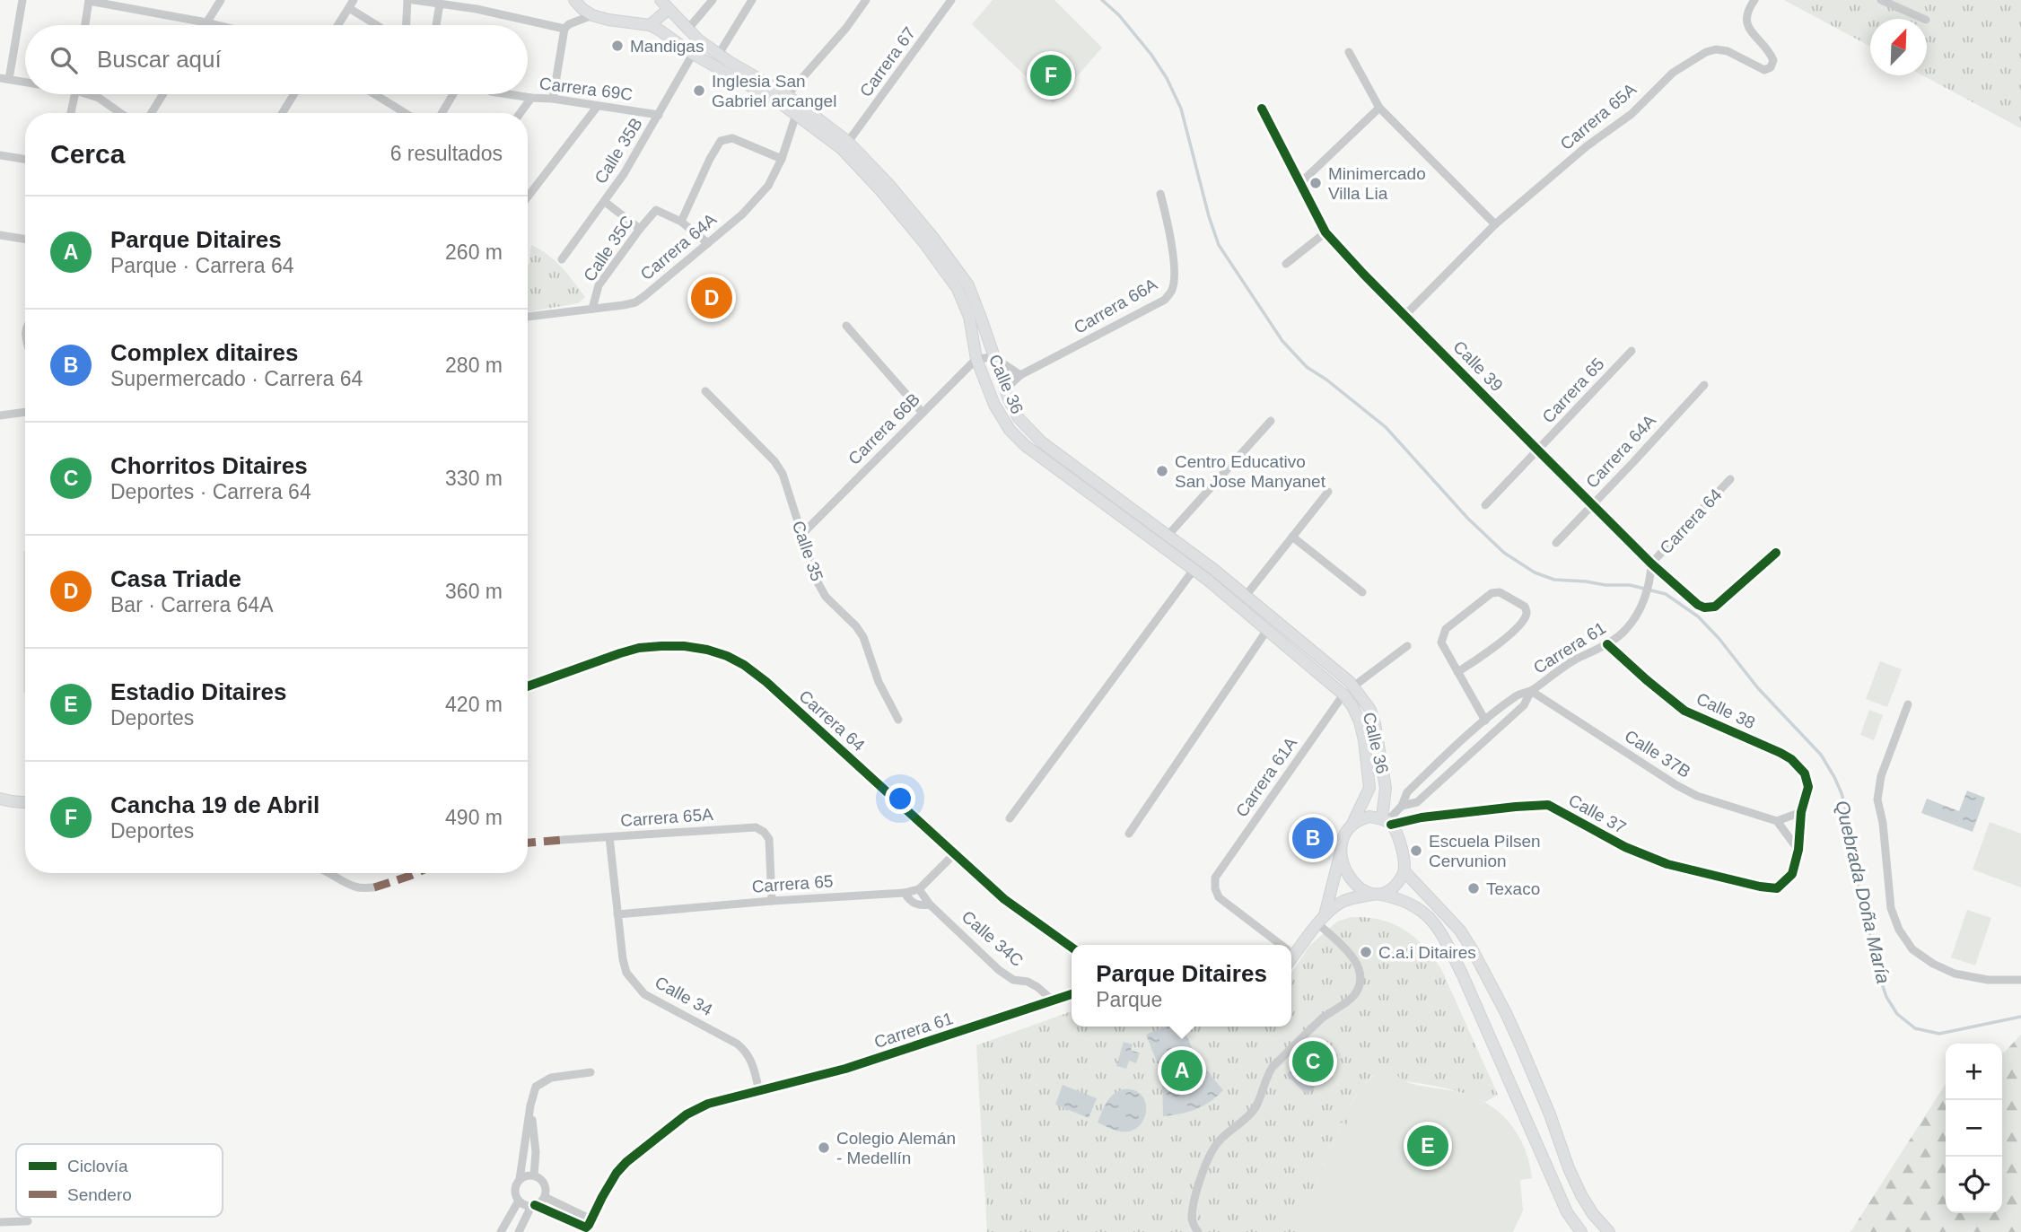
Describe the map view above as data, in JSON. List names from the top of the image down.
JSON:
{
  "streets": {
    "main road": ["Calle 36", "Carrera 64"],
    "street": [
      "Carrera 67",
      "Carrera 69C",
      "Carrera 65A",
      "Calle 35B",
      "Carrera 64A",
      "Calle 35C",
      "Carrera 66A",
      "Calle 39",
      "Carrera 65",
      "Carrera 66B",
      "Calle 35",
      "Carrera 61",
      "Calle 38",
      "Calle 37B",
      "Carrera 61A",
      "Calle 37",
      "Calle 34C",
      "Calle 34"
    ]
  },
  "crossings": [
    ["Carrera 67", "Calle 36"],
    ["Carrera 69C", "Calle 35B"],
    ["Carrera 65A", "Calle 39"],
    ["Carrera 65A", "Carrera 65"],
    ["Carrera 65A", "Calle 34"],
    ["Calle 35B", "Calle 36"],
    ["Carrera 64A", "Calle 35C"],
    ["Carrera 64A", "Calle 39"],
    ["Carrera 64A", "Calle 36"],
    ["Carrera 66A", "Calle 36"],
    ["Calle 39", "Carrera 65"],
    ["Calle 39", "Carrera 64"],
    ["Calle 39", "Carrera 61"],
    ["Calle 36", "Carrera 66B"],
    ["Calle 36", "Carrera 61"],
    ["Calle 36", "Carrera 61A"],
    ["Calle 36", "Calle 37"],
    ["Carrera 65", "Calle 34C"],
    ["Carrera 65", "Calle 34"],
    ["Carrera 66B", "Calle 35"],
    ["Carrera 64", "Carrera 61"],
    ["Carrera 61", "Calle 38"],
    ["Carrera 61", "Calle 37B"],
    ["Carrera 61", "Calle 37"],
    ["Carrera 61", "Calle 34C"],
    ["Carrera 61", "Calle 34"],
    ["Calle 38", "Calle 37"]
  ],
  "water": ["Quebrada Doña María"],
  "places": [
    "Mandigas",
    "Inglesia San Gabriel arcangel",
    "Minimercado Villa Lia",
    "Centro Educativo San Jose Manyanet",
    "Escuela Pilsen Cervunion",
    "Texaco",
    "C.a.i Ditaires",
    "Colegio Alemán - Medellín"
  ],
  "legend": ["Ciclovía", "Sendero"],
  "north": "top right",
  "page": {
    "search": "Buscar aquí",
    "pins": [
      "F",
      "D",
      "B",
      "C",
      "A",
      "E"
    ],
    "heading": ["Cerca", "6 resultados"],
    "list": [
      {
        "mark": "A",
        "name": "Parque Ditaires",
        "note": "Parque · Carrera 64",
        "value": "260 m"
      },
      {
        "mark": "B",
        "name": "Complex ditaires",
        "note": "Supermercado · Carrera 64",
        "value": "280 m"
      },
      {
        "mark": "C",
        "name": "Chorritos Ditaires",
        "note": "Deportes · Carrera 64",
        "value": "330 m"
      },
      {
        "mark": "D",
        "name": "Casa Triade",
        "note": "Bar · Carrera 64A",
        "value": "360 m"
      },
      {
        "mark": "E",
        "name": "Estadio Ditaires",
        "note": "Deportes",
        "value": "420 m"
      },
      {
        "mark": "F",
        "name": "Cancha 19 de Abril",
        "note": "Deportes",
        "value": "490 m"
      }
    ],
    "popup": ["Parque Ditaires", "Parque"],
    "map_buttons": ["+", "−"]
  }
}
